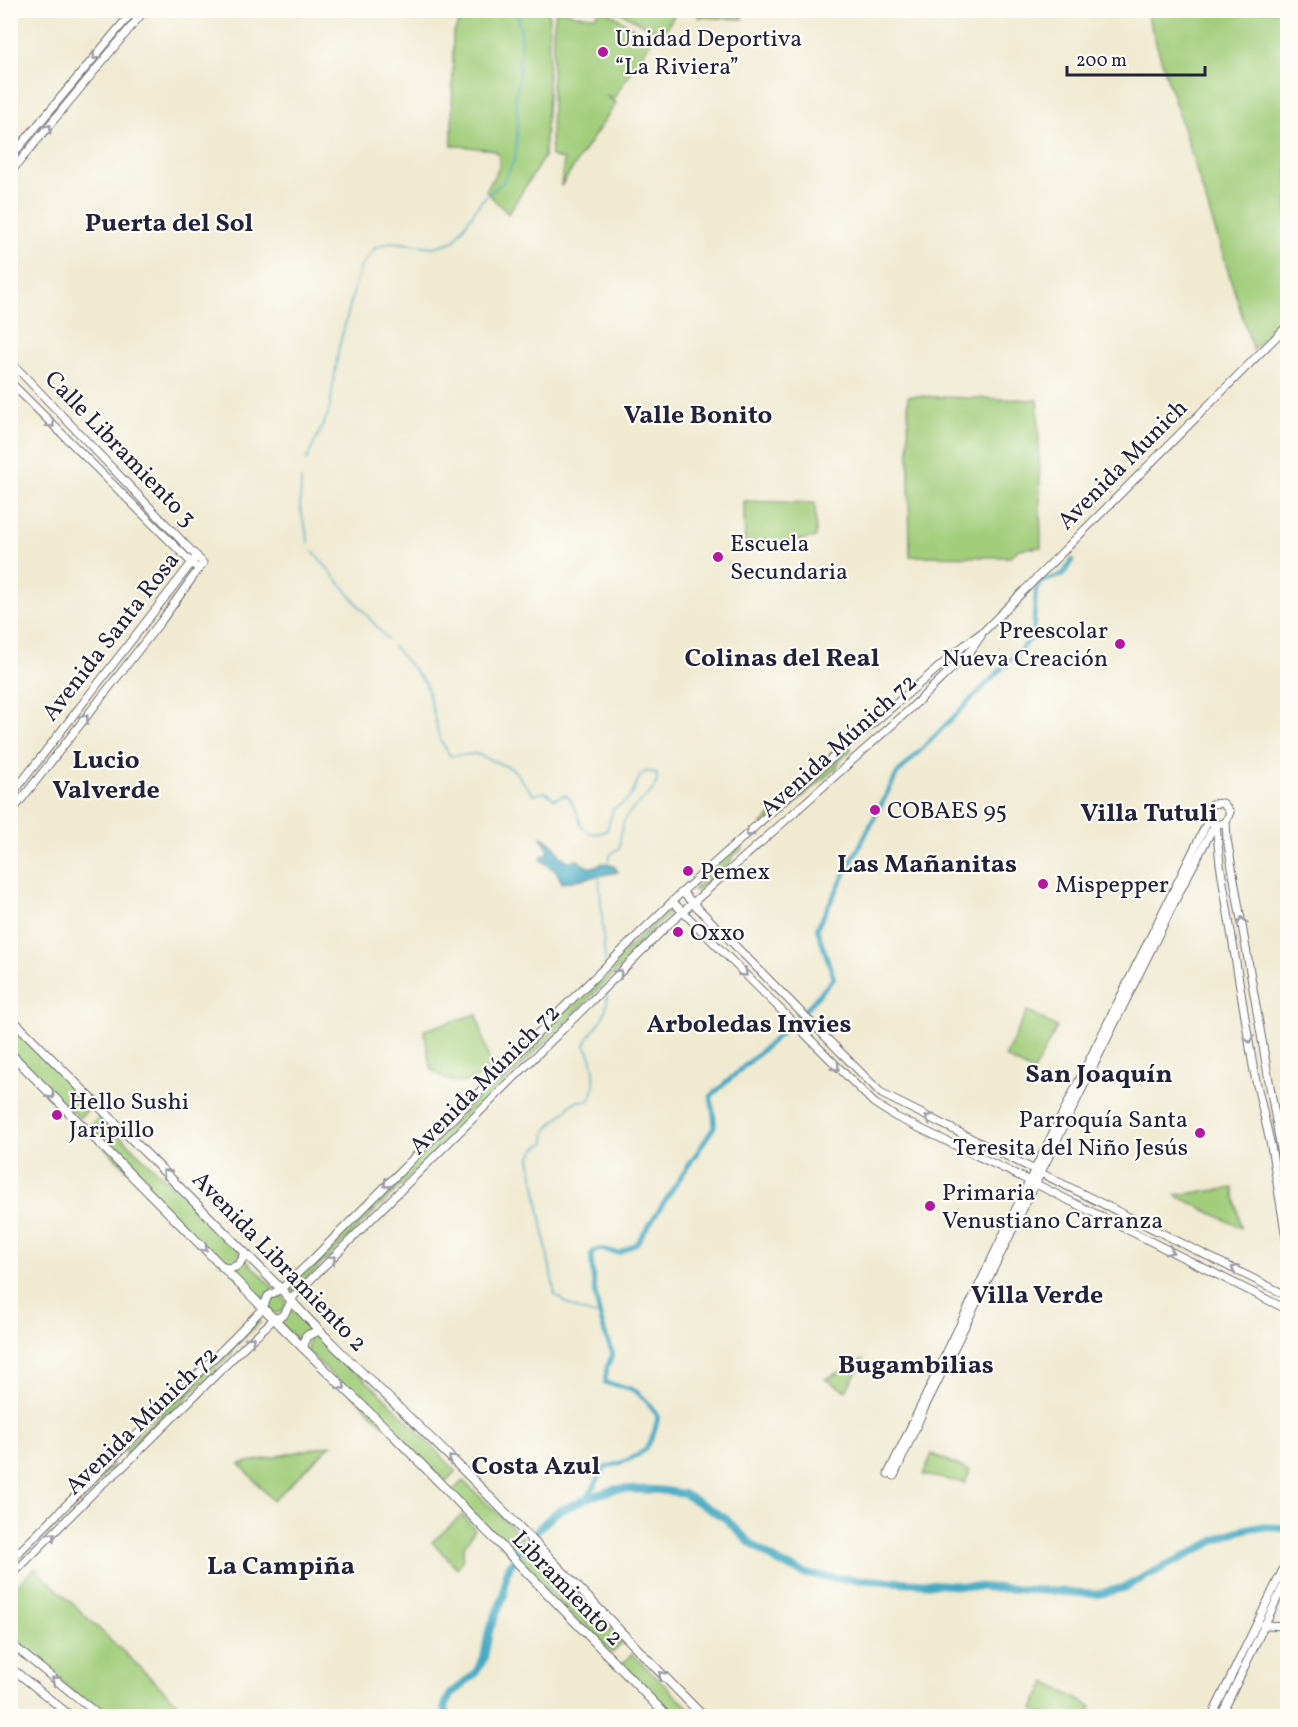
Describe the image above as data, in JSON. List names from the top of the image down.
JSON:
{
  "streets": {
    "main road": [
      "Calle Libramiento 3",
      "Avenida Munich",
      "Avenida Santa Rosa",
      "Avenida Múnich 72",
      "Avenida Libramiento 2",
      "Libramiento 2"
    ]
  },
  "crossings": [
    ["Calle Libramiento 3", "Avenida Santa Rosa"],
    ["Avenida Munich", "Avenida Múnich 72"],
    ["Avenida Múnich 72", "Avenida Libramiento 2"],
    ["Avenida Libramiento 2", "Libramiento 2"]
  ],
  "districts": [
    "Puerta del Sol",
    "Valle Bonito",
    "Colinas del Real",
    "Lucio Valverde",
    "Villa Tutuli",
    "Las Mañanitas",
    "Arboledas Invies",
    "San Joaquín",
    "Villa Verde",
    "Bugambilias",
    "Costa Azul",
    "La Campiña"
  ],
  "places": [
    "Unidad Deportiva “La Riviera”",
    "Escuela Secundaria",
    "Preescolar Nueva Creación",
    "COBAES 95",
    "Pemex",
    "Mispepper",
    "Oxxo",
    "Hello Sushi Jaripillo",
    "Parroquía Santa Teresita del Niño Jesús",
    "Primaria Venustiano Carranza"
  ],
  "scale_bar": "200 m"
}
